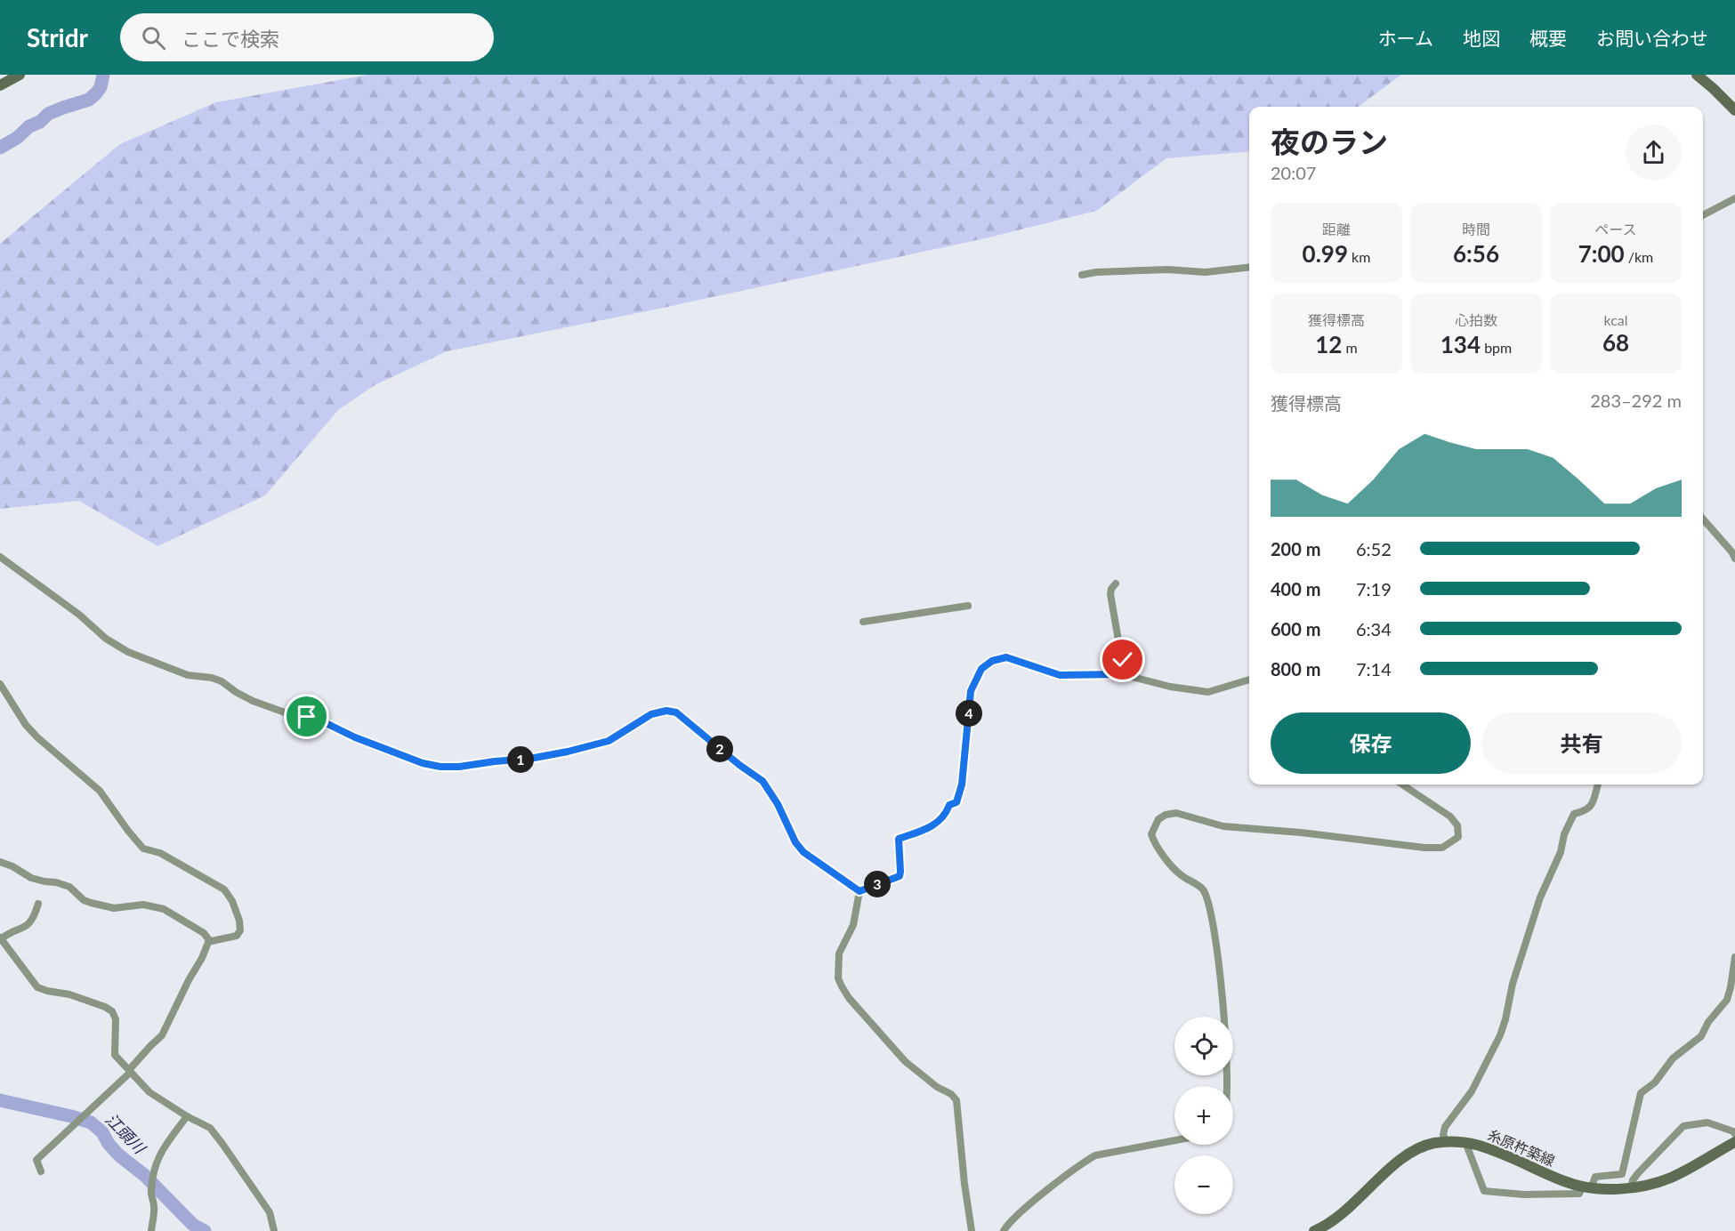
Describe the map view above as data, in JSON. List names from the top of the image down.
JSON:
{
  "streets": {
    "main road": ["糸原杵築線"]
  },
  "water": ["江頭川"],
  "page": {
    "header": "Stridr",
    "search": "ここで検索",
    "nav": [
      "ホーム",
      "地図",
      "概要",
      "お問い合わせ"
    ],
    "heading": ["夜のラン", "20:07"],
    "stats": [
      ["距離", "0.99 km"],
      ["時間", "6:56"],
      ["ペース", "7:00 /km"],
      ["獲得標高", "12 m"],
      ["心拍数", "134 bpm"],
      ["kcal", "68"]
    ],
    "chart": ["獲得標高", "283–292 m"],
    "list": [
      {
        "name": "200 m",
        "note": "6:52"
      },
      {
        "name": "400 m",
        "note": "7:19"
      },
      {
        "name": "600 m",
        "note": "6:34"
      },
      {
        "name": "800 m",
        "note": "7:14"
      }
    ],
    "pins": [
      "4",
      "2",
      "1",
      "3"
    ],
    "buttons": ["保存", "共有"],
    "map_buttons": ["+", "−"]
  }
}
